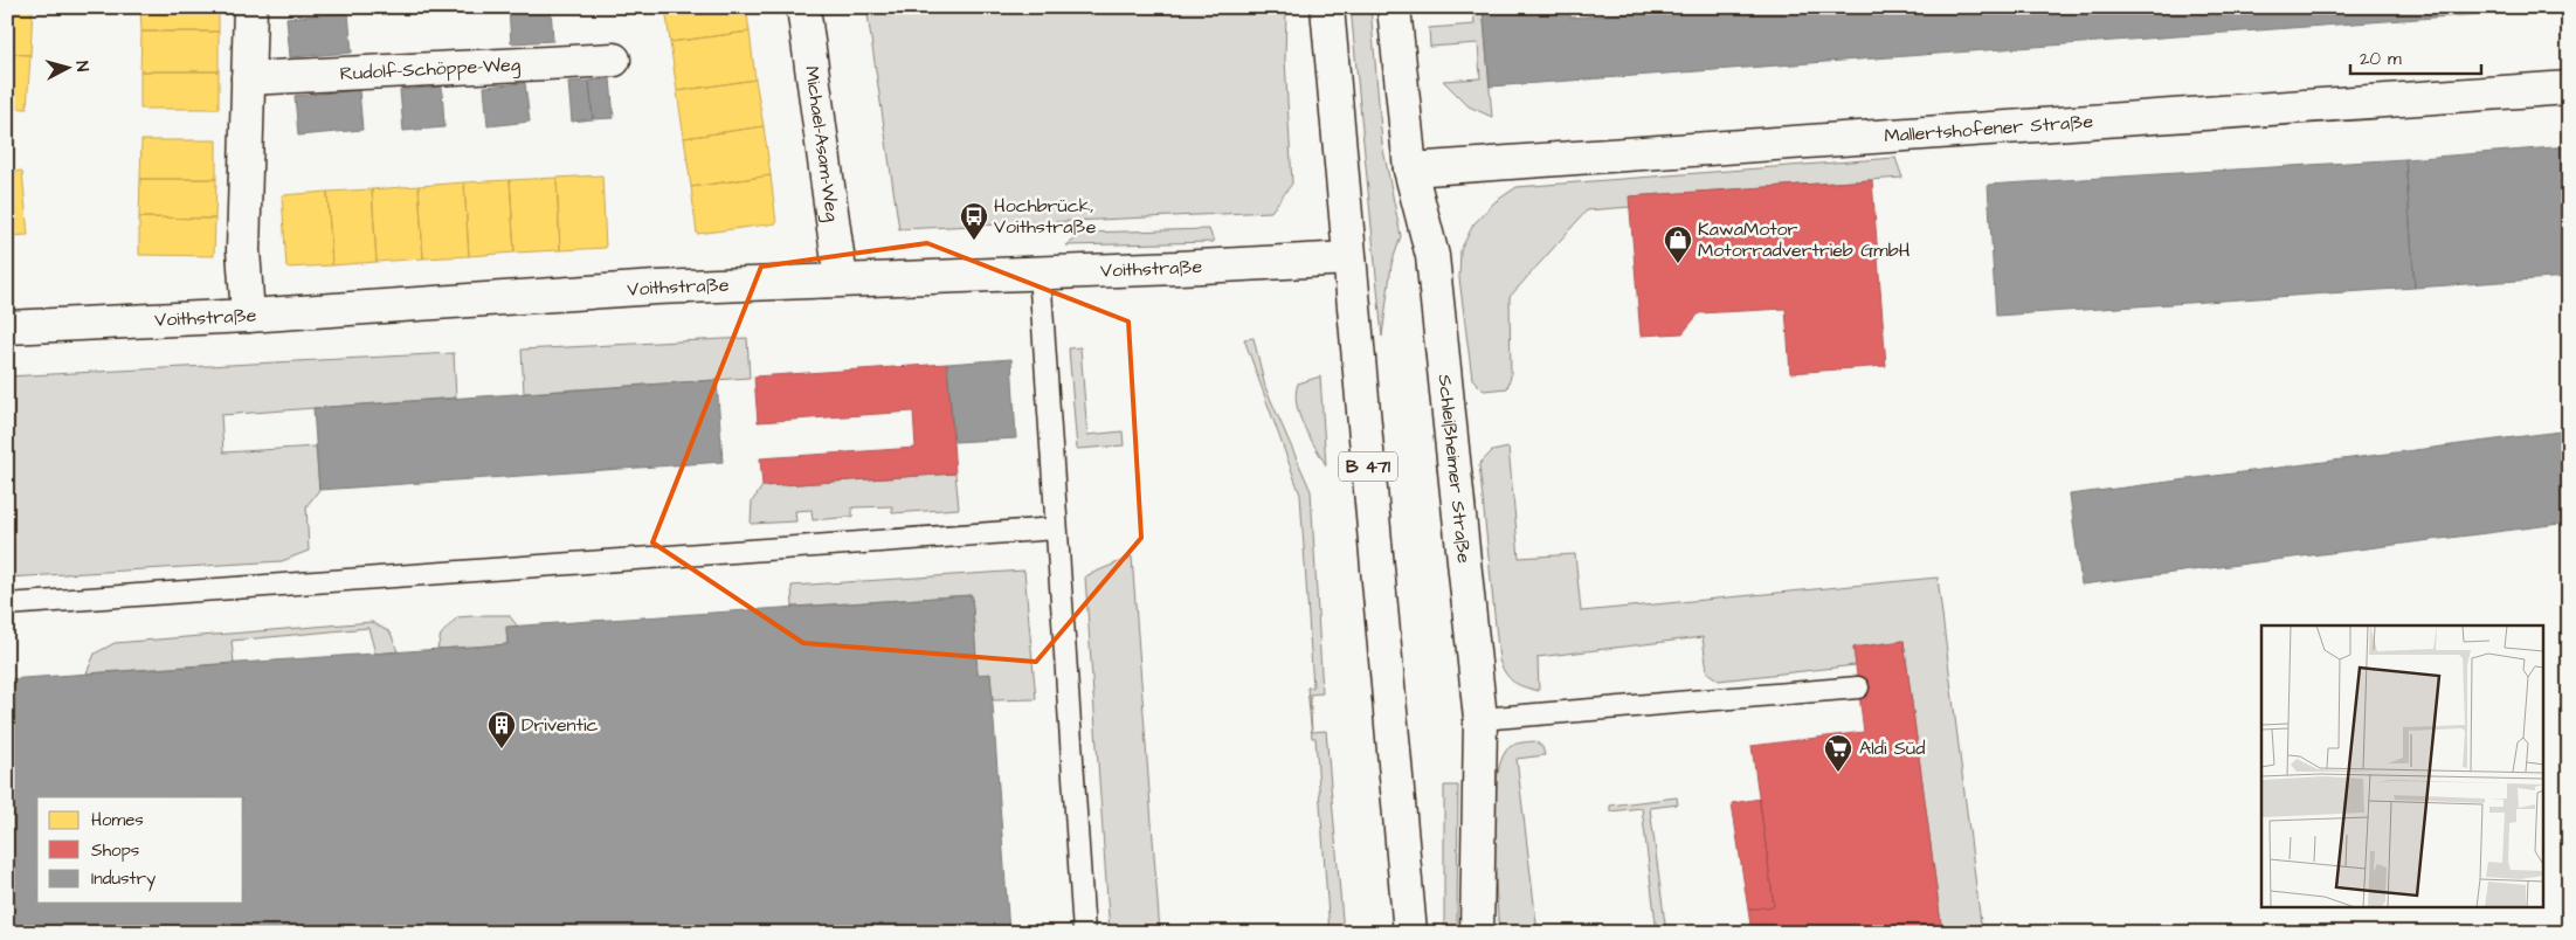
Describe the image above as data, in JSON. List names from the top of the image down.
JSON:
{
  "streets": {
    "street": [
      "Rudolf-Schöppe-Weg",
      "Mallertshofener Straße",
      "Michael-Asam-Weg",
      "Voithstraße",
      "B 471",
      "Schleißheimer Straße"
    ]
  },
  "crossings": [
    ["Mallertshofener Straße", "Schleißheimer Straße"],
    ["Michael-Asam-Weg", "Voithstraße"],
    ["Voithstraße", "B 471"]
  ],
  "places": {
    "bus stop": ["Hochbrück, Voithstraße"],
    "shop": ["KawaMotor Motorradvertrieb GmbH"],
    "building": ["Driventic"],
    "supermarket": ["Aldi Süd"]
  },
  "legend": ["Homes", "Shops", "Industry"],
  "scale_bar": "20 m",
  "north": "right"
}
